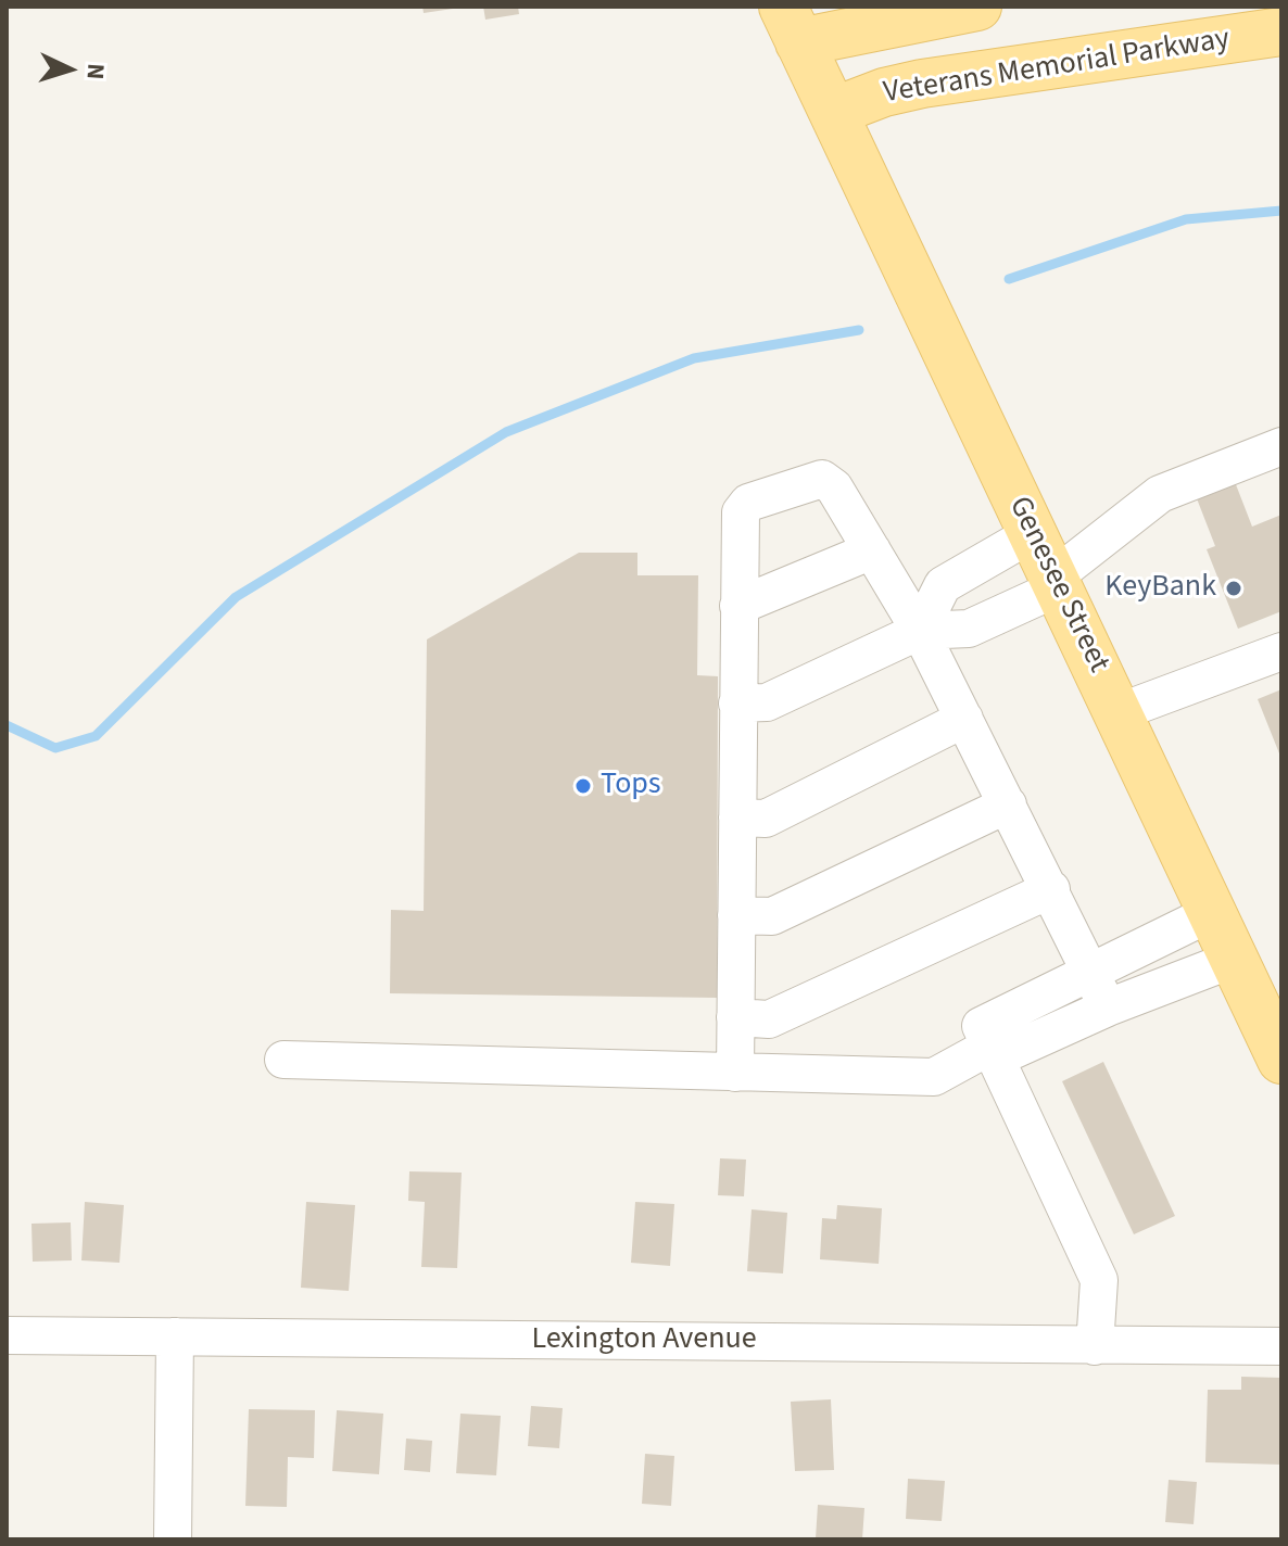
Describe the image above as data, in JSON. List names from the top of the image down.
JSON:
{
  "streets": {
    "main road": ["Veterans Memorial Parkway", "Genesee Street"],
    "street": ["Lexington Avenue"]
  },
  "crossings": [
    ["Veterans Memorial Parkway", "Genesee Street"]
  ],
  "places": ["KeyBank", "Tops"],
  "north": "right"
}
